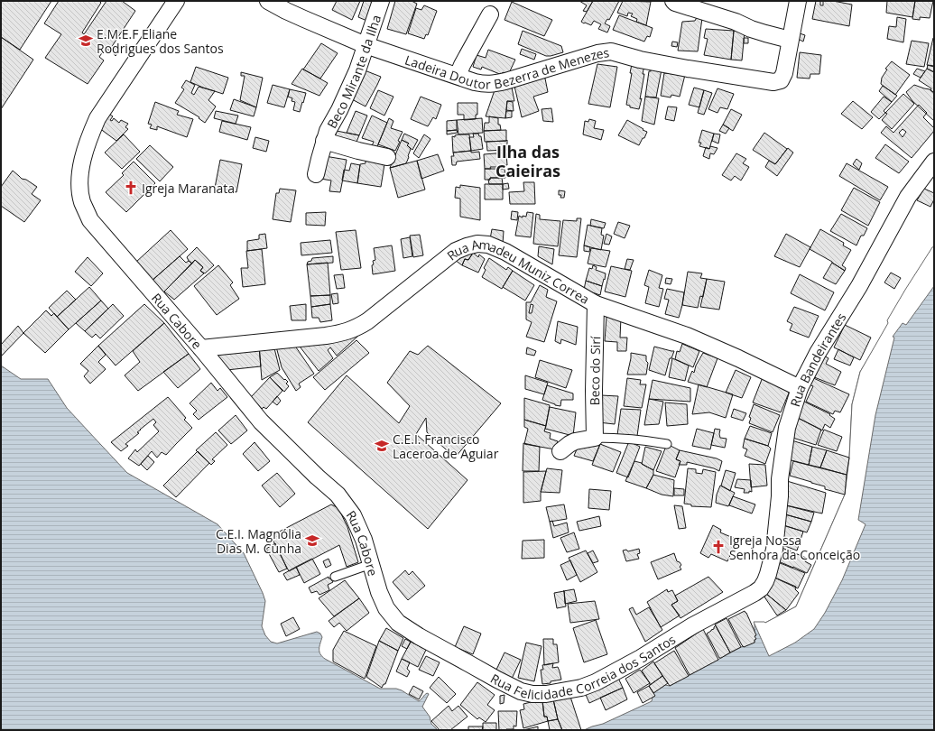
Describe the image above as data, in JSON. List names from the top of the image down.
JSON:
{
  "streets": {
    "street": [
      "Ladeira Doutor Bezerra de Menezes",
      "Beco Mirante da Ilha",
      "Rua Amadeu Muniz Correa",
      "Rua Cabore",
      "Rua Bandeirantes",
      "Beco do Sirí",
      "Rua Felicidade Correia dos Santos"
    ]
  },
  "crossings": [
    ["Ladeira Doutor Bezerra de Menezes", "Beco Mirante da Ilha"],
    ["Rua Amadeu Muniz Correa", "Rua Cabore"],
    ["Rua Amadeu Muniz Correa", "Rua Bandeirantes"],
    ["Rua Amadeu Muniz Correa", "Beco do Sirí"],
    ["Rua Cabore", "Rua Felicidade Correia dos Santos"],
    ["Rua Bandeirantes", "Rua Felicidade Correia dos Santos"]
  ],
  "districts": ["Ilha das Caieiras"],
  "places": {
    "school or university": ["E.M.E.F Eliane Rodrigues dos Santos", "C.E.I. Francisco Laceroa de Aguiar", "C.E.I. Magnólia Dias M. Cunha"],
    "church": ["Igreja Maranata", "Igreja Nossa Senhora da Conceição"]
  }
}
